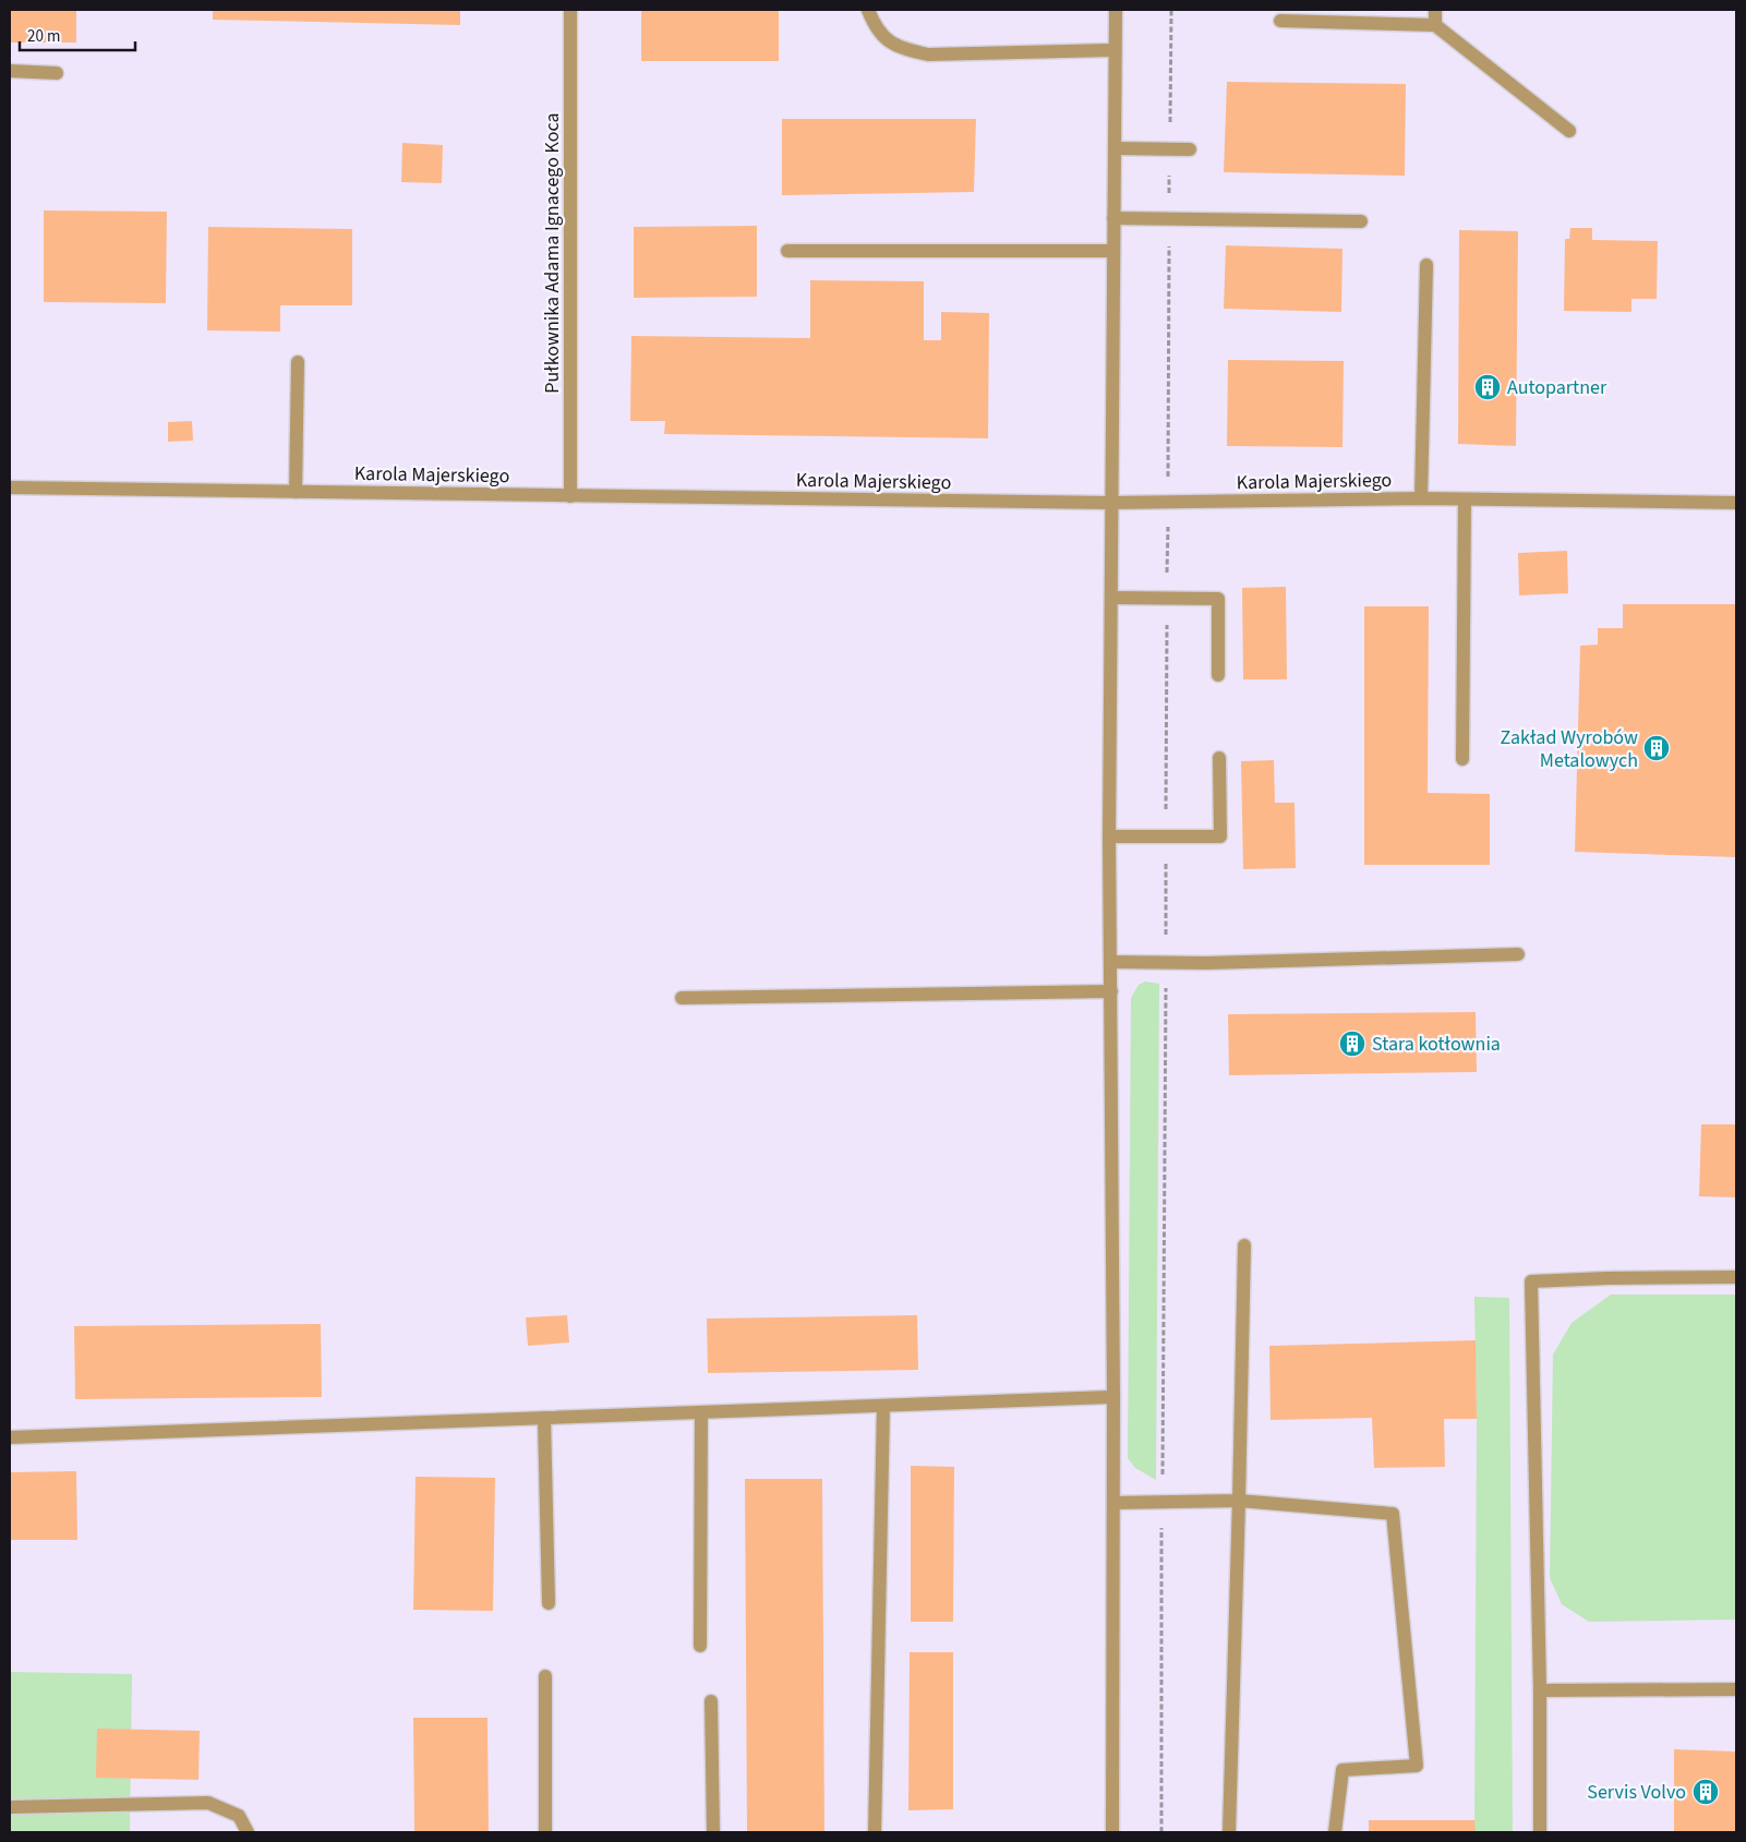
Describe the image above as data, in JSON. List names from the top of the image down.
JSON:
{
  "streets": {
    "street": ["Pułkownika Adama Ignacego Koca", "Karola Majerskiego"]
  },
  "crossings": [
    ["Pułkownika Adama Ignacego Koca", "Karola Majerskiego"]
  ],
  "places": {
    "building": [
      "Autopartner",
      "Zakład Wyrobów Metalowych",
      "Stara kotłownia",
      "Servis Volvo"
    ]
  },
  "scale_bar": "20 m"
}
